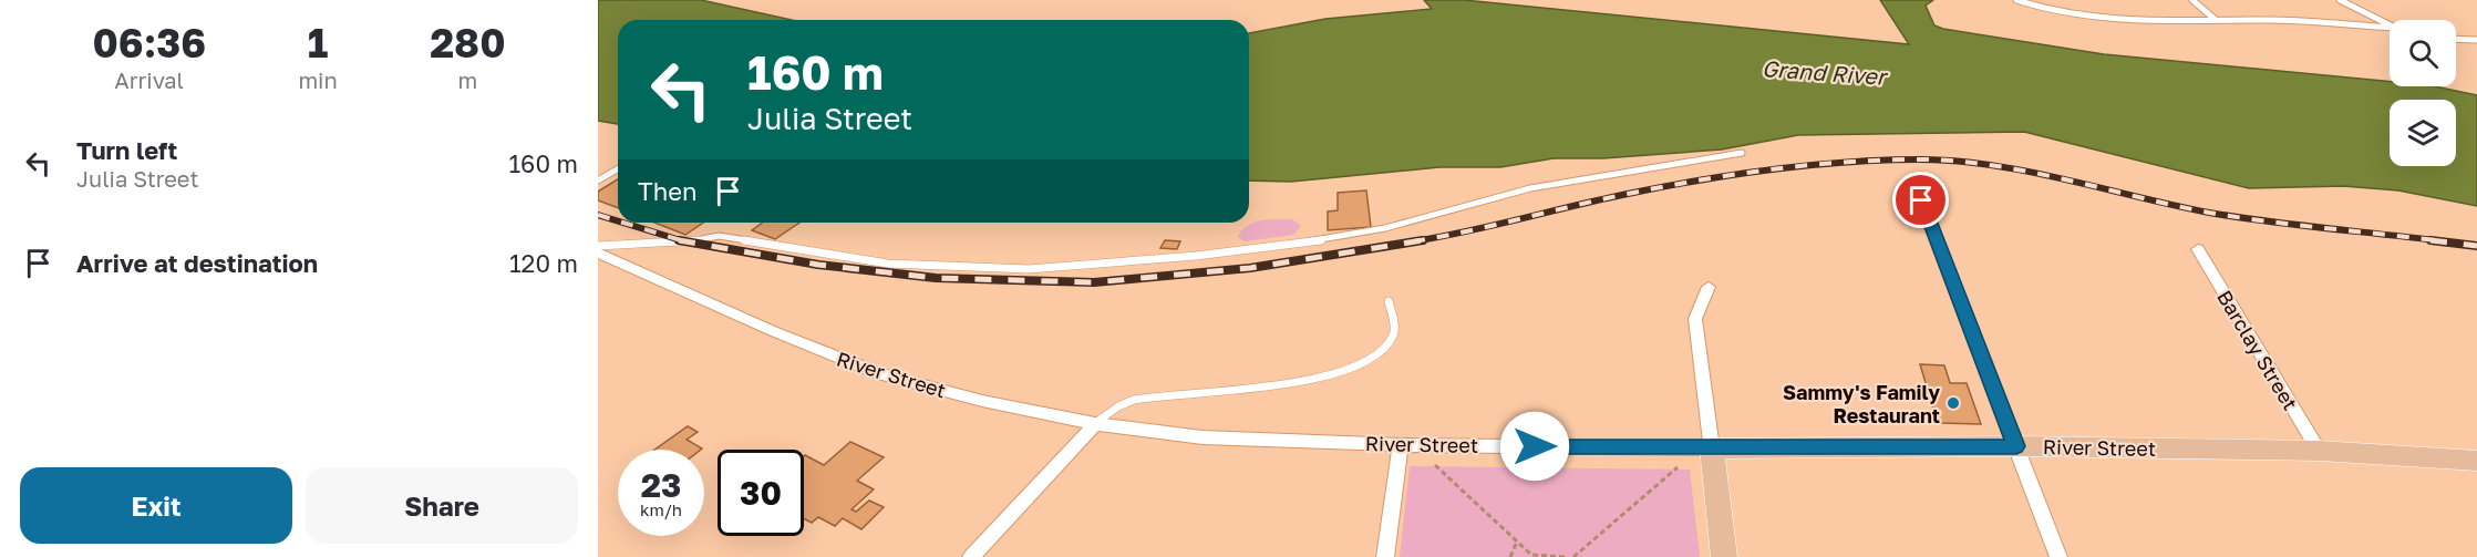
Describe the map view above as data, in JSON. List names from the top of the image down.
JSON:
{
  "streets": {
    "main road": ["River Street"],
    "street": ["Barclay Street"]
  },
  "crossings": [
    ["Barclay Street", "River Street"]
  ],
  "water": ["Grand River"],
  "places": ["Sammy's Family Restaurant"],
  "page": {
    "eta": [
      "06:36",
      "Arrival",
      "1",
      "min",
      "280",
      "m"
    ],
    "turn": ["160 m", "Julia Street"],
    "list": [
      {
        "name": "Turn left",
        "note": "Julia Street",
        "value": "160 m"
      },
      {
        "name": "Arrive at destination",
        "value": "120 m"
      }
    ],
    "then": "Then",
    "speed": "23 km/h",
    "limit": "30",
    "buttons": ["Exit", "Share"]
  }
}
